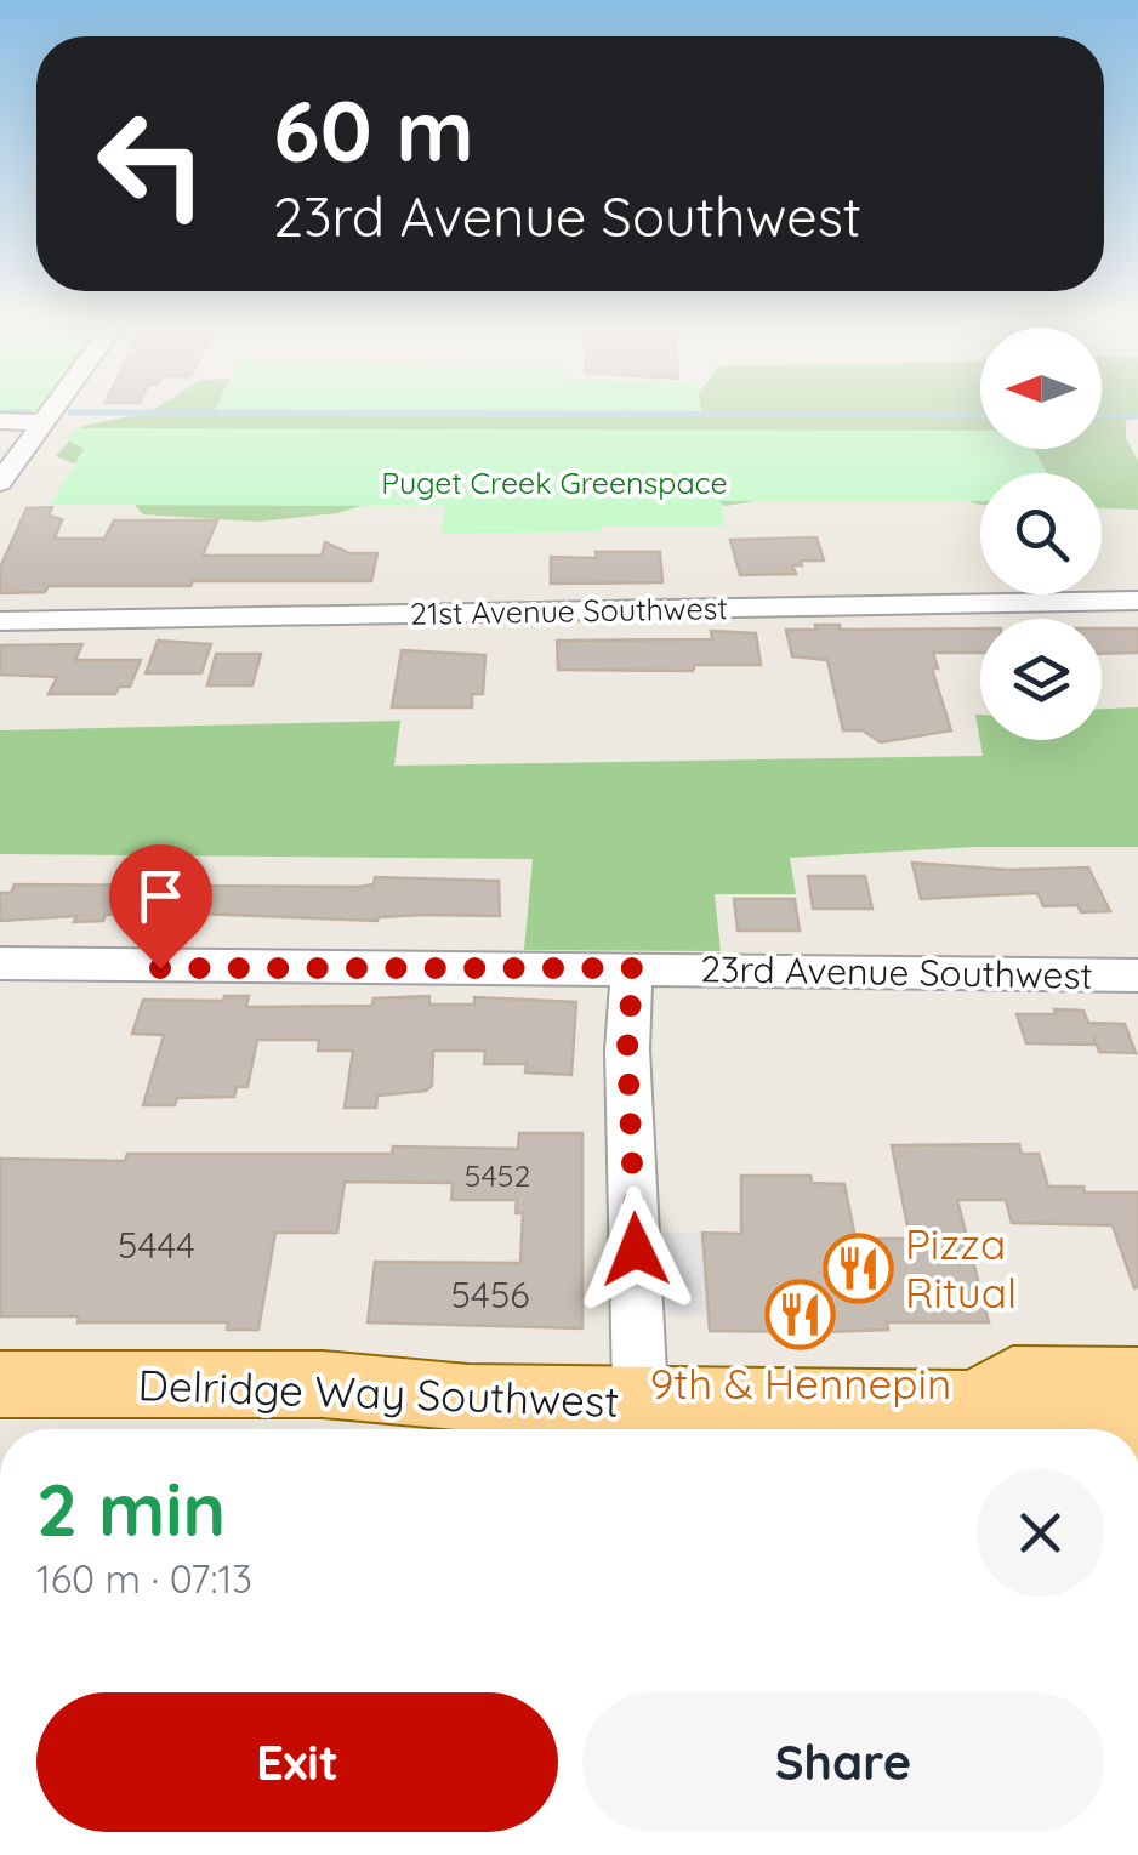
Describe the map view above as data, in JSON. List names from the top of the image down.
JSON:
{
  "streets": {
    "main road": ["Delridge Way Southwest"],
    "street": ["21st Avenue Southwest", "23rd Avenue Southwest"]
  },
  "parks": ["Puget Creek Greenspace"],
  "places": {
    "restaurant": ["Pizza Ritual", "9th & Hennepin"]
  },
  "house_numbers": ["5452", "5444", "5456"],
  "north": "left",
  "page": {
    "turn": ["60 m", "23rd Avenue Southwest"],
    "heading": ["2 min", "160 m · 07:13"],
    "buttons": ["Exit", "Share"]
  }
}
